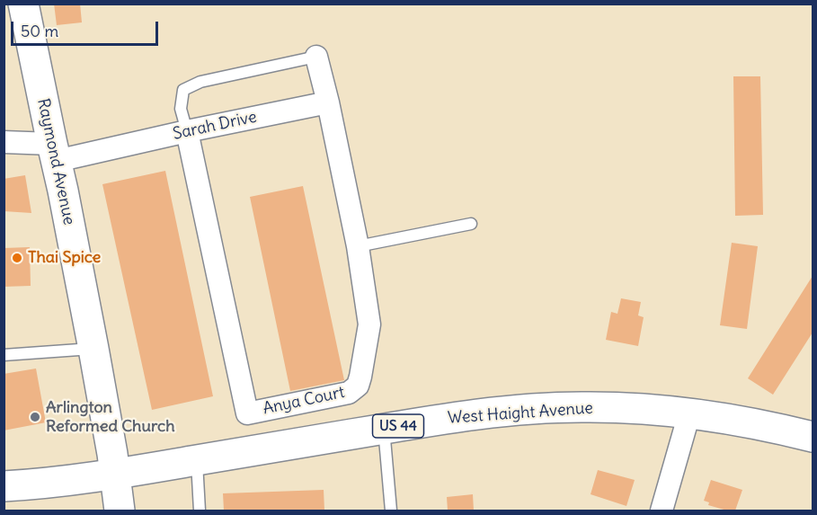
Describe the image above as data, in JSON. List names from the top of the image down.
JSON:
{
  "streets": {
    "main road": ["Raymond Avenue", "West Haight Avenue", "US 44"],
    "street": ["Sarah Drive", "Anya Court"]
  },
  "crossings": [
    ["Sarah Drive", "Raymond Avenue"],
    ["Sarah Drive", "Anya Court"],
    ["Raymond Avenue", "West Haight Avenue"]
  ],
  "places": ["Thai Spice", "Arlington Reformed Church"],
  "scale_bar": "50 m"
}
